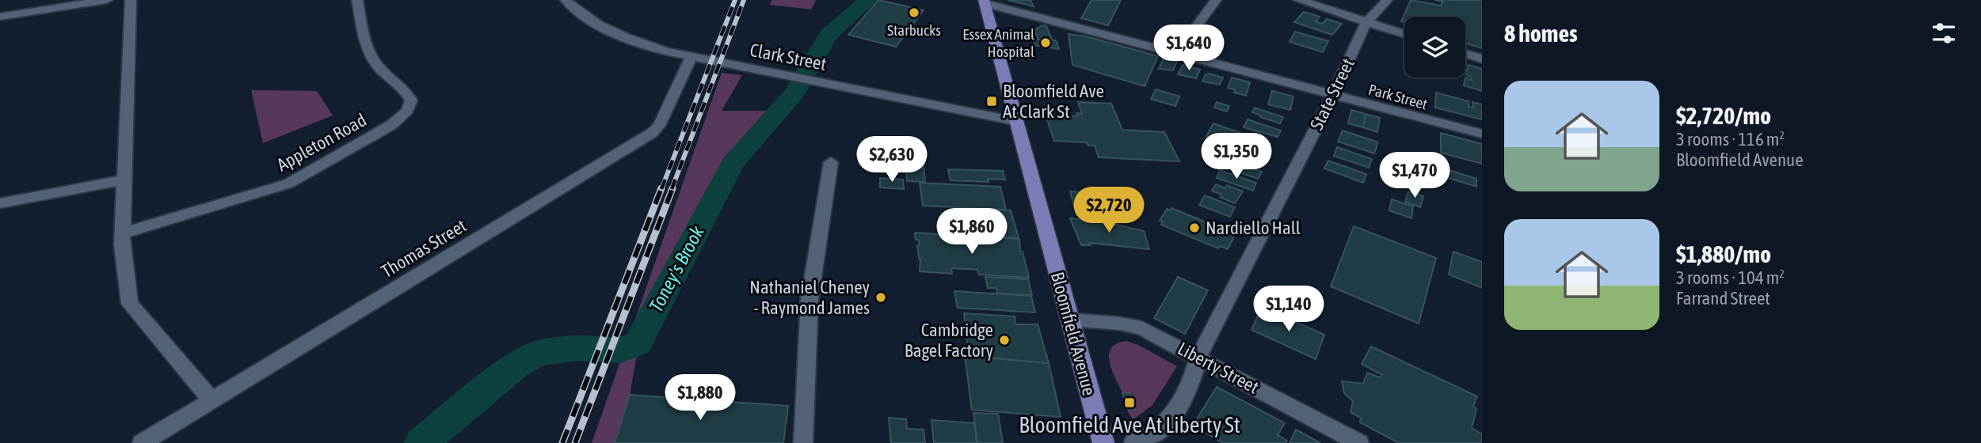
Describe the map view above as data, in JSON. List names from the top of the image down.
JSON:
{
  "streets": {
    "main road": ["Bloomfield Avenue"],
    "street": [
      "Clark Street",
      "State Street",
      "Park Street",
      "Appleton Road",
      "Thomas Street",
      "Liberty Street"
    ]
  },
  "crossings": [
    ["Clark Street", "Thomas Street"],
    ["Clark Street", "Bloomfield Avenue"],
    ["State Street", "Park Street"],
    ["State Street", "Liberty Street"],
    ["Park Street", "Bloomfield Avenue"],
    ["Bloomfield Avenue", "Liberty Street"]
  ],
  "water": ["Toney's Brook"],
  "places": {
    "other": [
      "Starbucks",
      "Essex Animal Hospital",
      "Nardiello Hall",
      "Nathaniel Cheney - Raymond James",
      "Cambridge Bagel Factory"
    ],
    "transit": ["Bloomfield Ave At Clark St", "Bloomfield Ave At Liberty St"]
  },
  "page": {
    "heading": "8 homes",
    "price": [
      "$1,640",
      "$1,350",
      "$2,630",
      "$1,470",
      "$2,720",
      "$1,860",
      "$1,140",
      "$1,880"
    ],
    "list": [
      {
        "name": "$2,720/mo",
        "note": "3 rooms · 116 m² · Bloomfield Avenue"
      },
      {
        "name": "$1,880/mo",
        "note": "3 rooms · 104 m² · Farrand Street"
      }
    ]
  }
}
